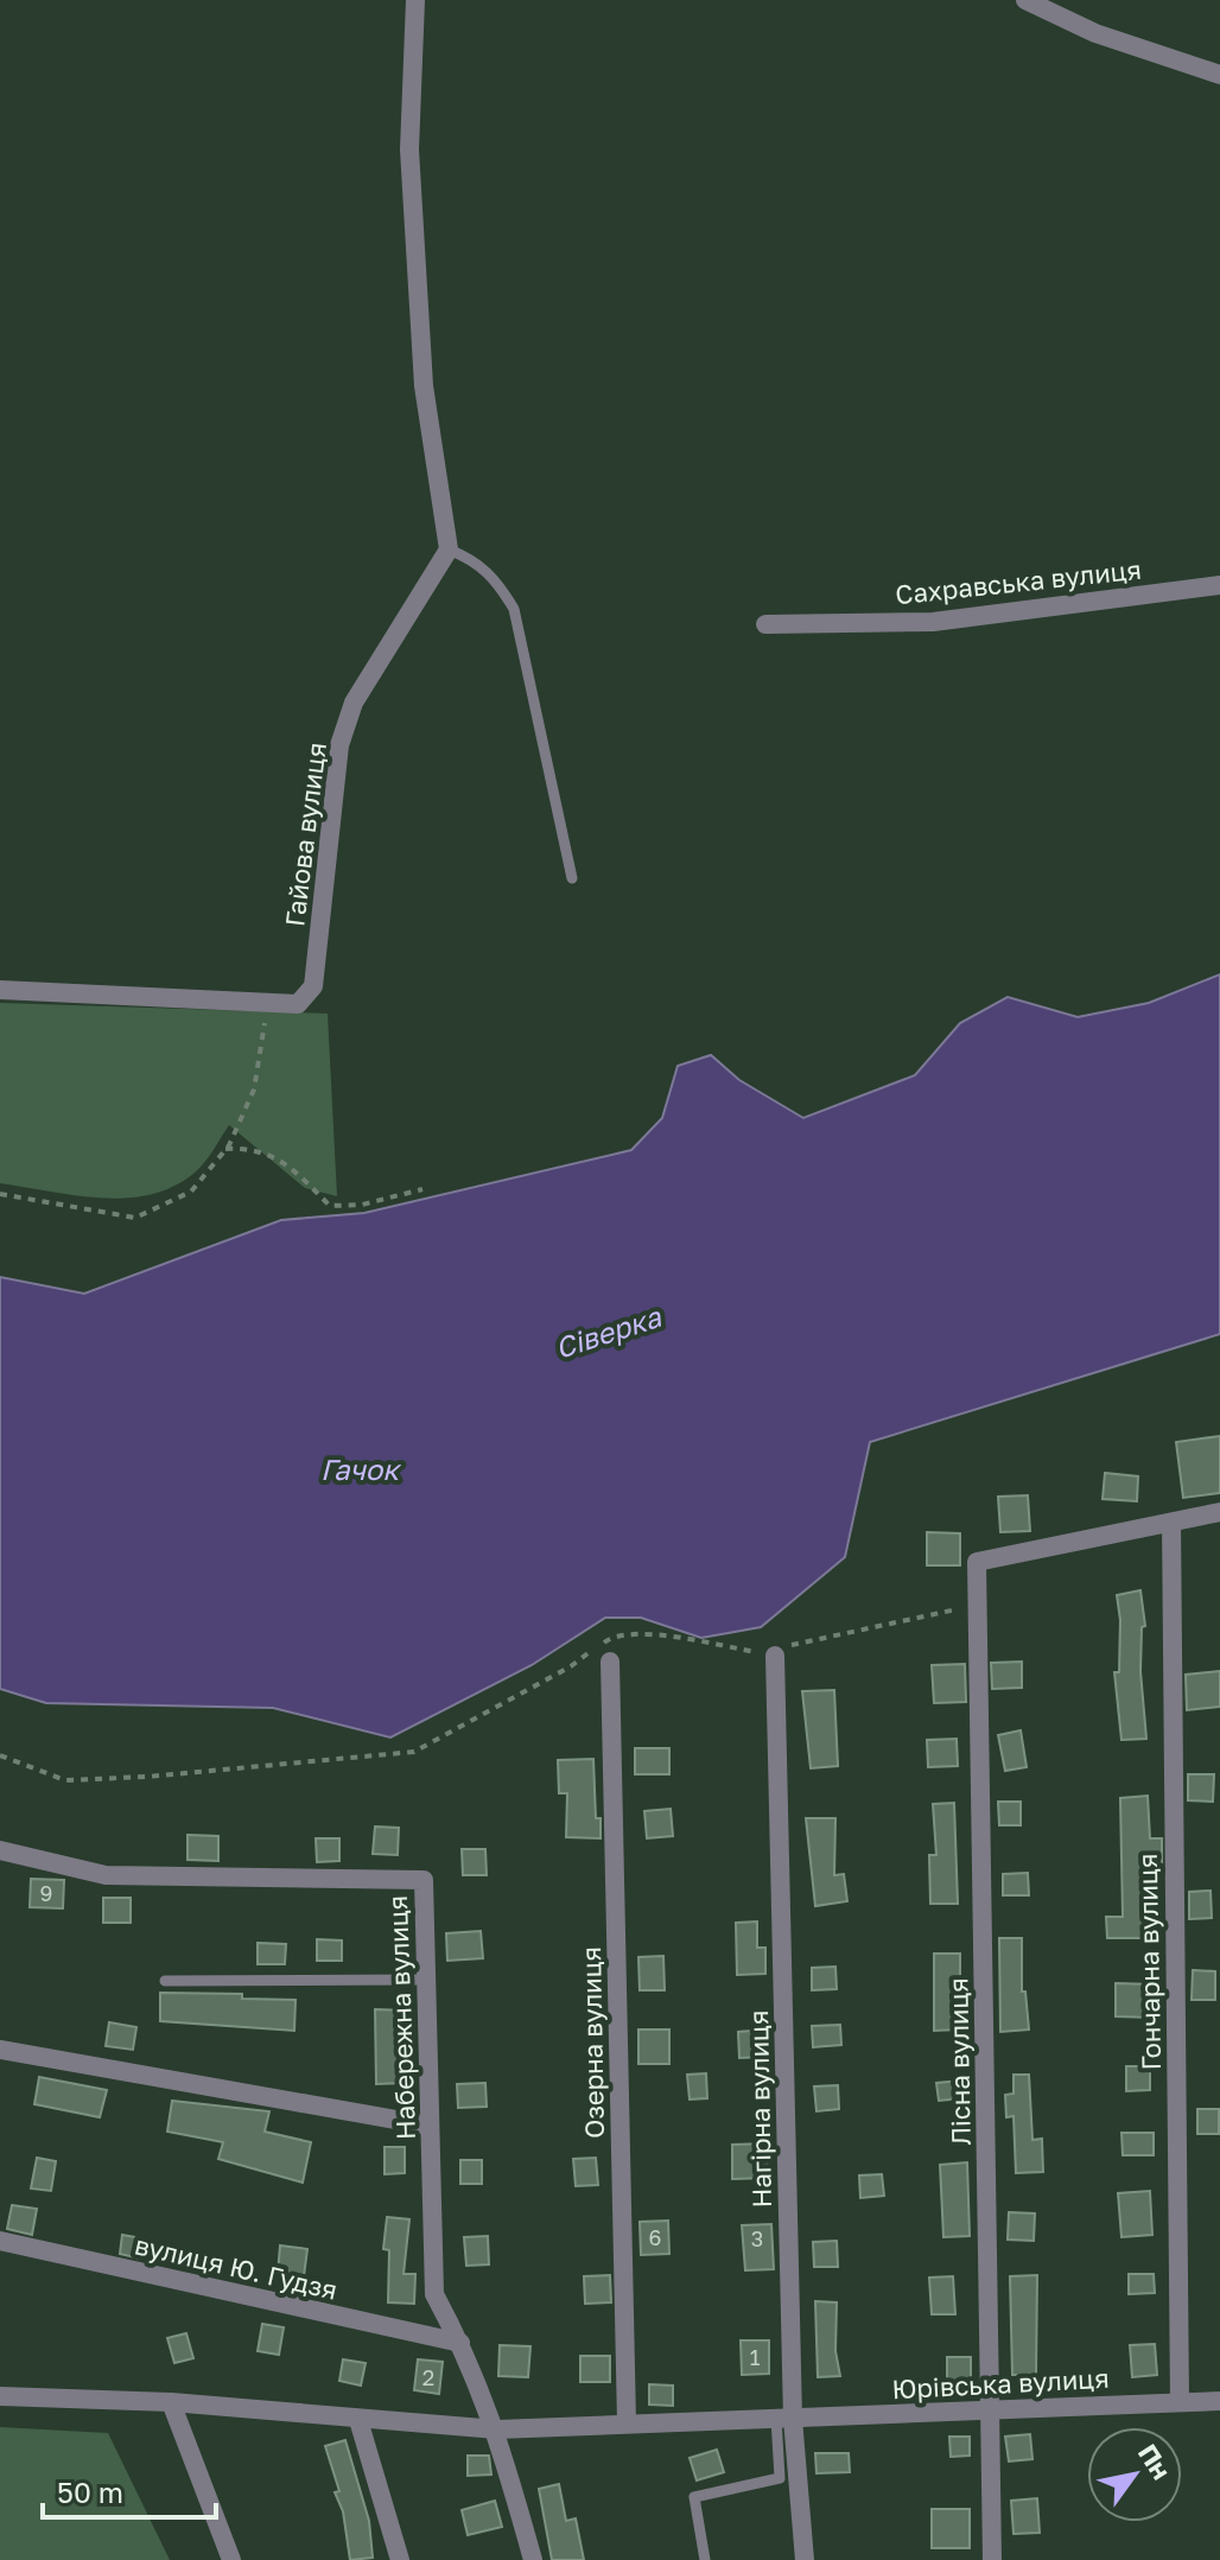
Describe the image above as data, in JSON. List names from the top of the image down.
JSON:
{
  "streets": {
    "street": [
      "Сахравська вулиця",
      "Гайова вулиця",
      "Гончарна вулиця",
      "Набережна вулиця",
      "Озерна вулиця",
      "Лісна вулиця",
      "Нагірна вулиця",
      "вулиця Ю. Гудзя",
      "Юрівська вулиця"
    ]
  },
  "crossings": [
    ["Гончарна вулиця", "Лісна вулиця"],
    ["Гончарна вулиця", "Юрівська вулиця"],
    ["Набережна вулиця", "вулиця Ю. Гудзя"],
    ["Набережна вулиця", "Юрівська вулиця"],
    ["Озерна вулиця", "Юрівська вулиця"],
    ["Лісна вулиця", "Юрівська вулиця"],
    ["Нагірна вулиця", "Юрівська вулиця"]
  ],
  "water": ["Сіверка", "Гачок"],
  "house_numbers": [
    "9",
    "6",
    "3",
    "1",
    "2"
  ],
  "scale_bar": "50 m",
  "north": "top right"
}
